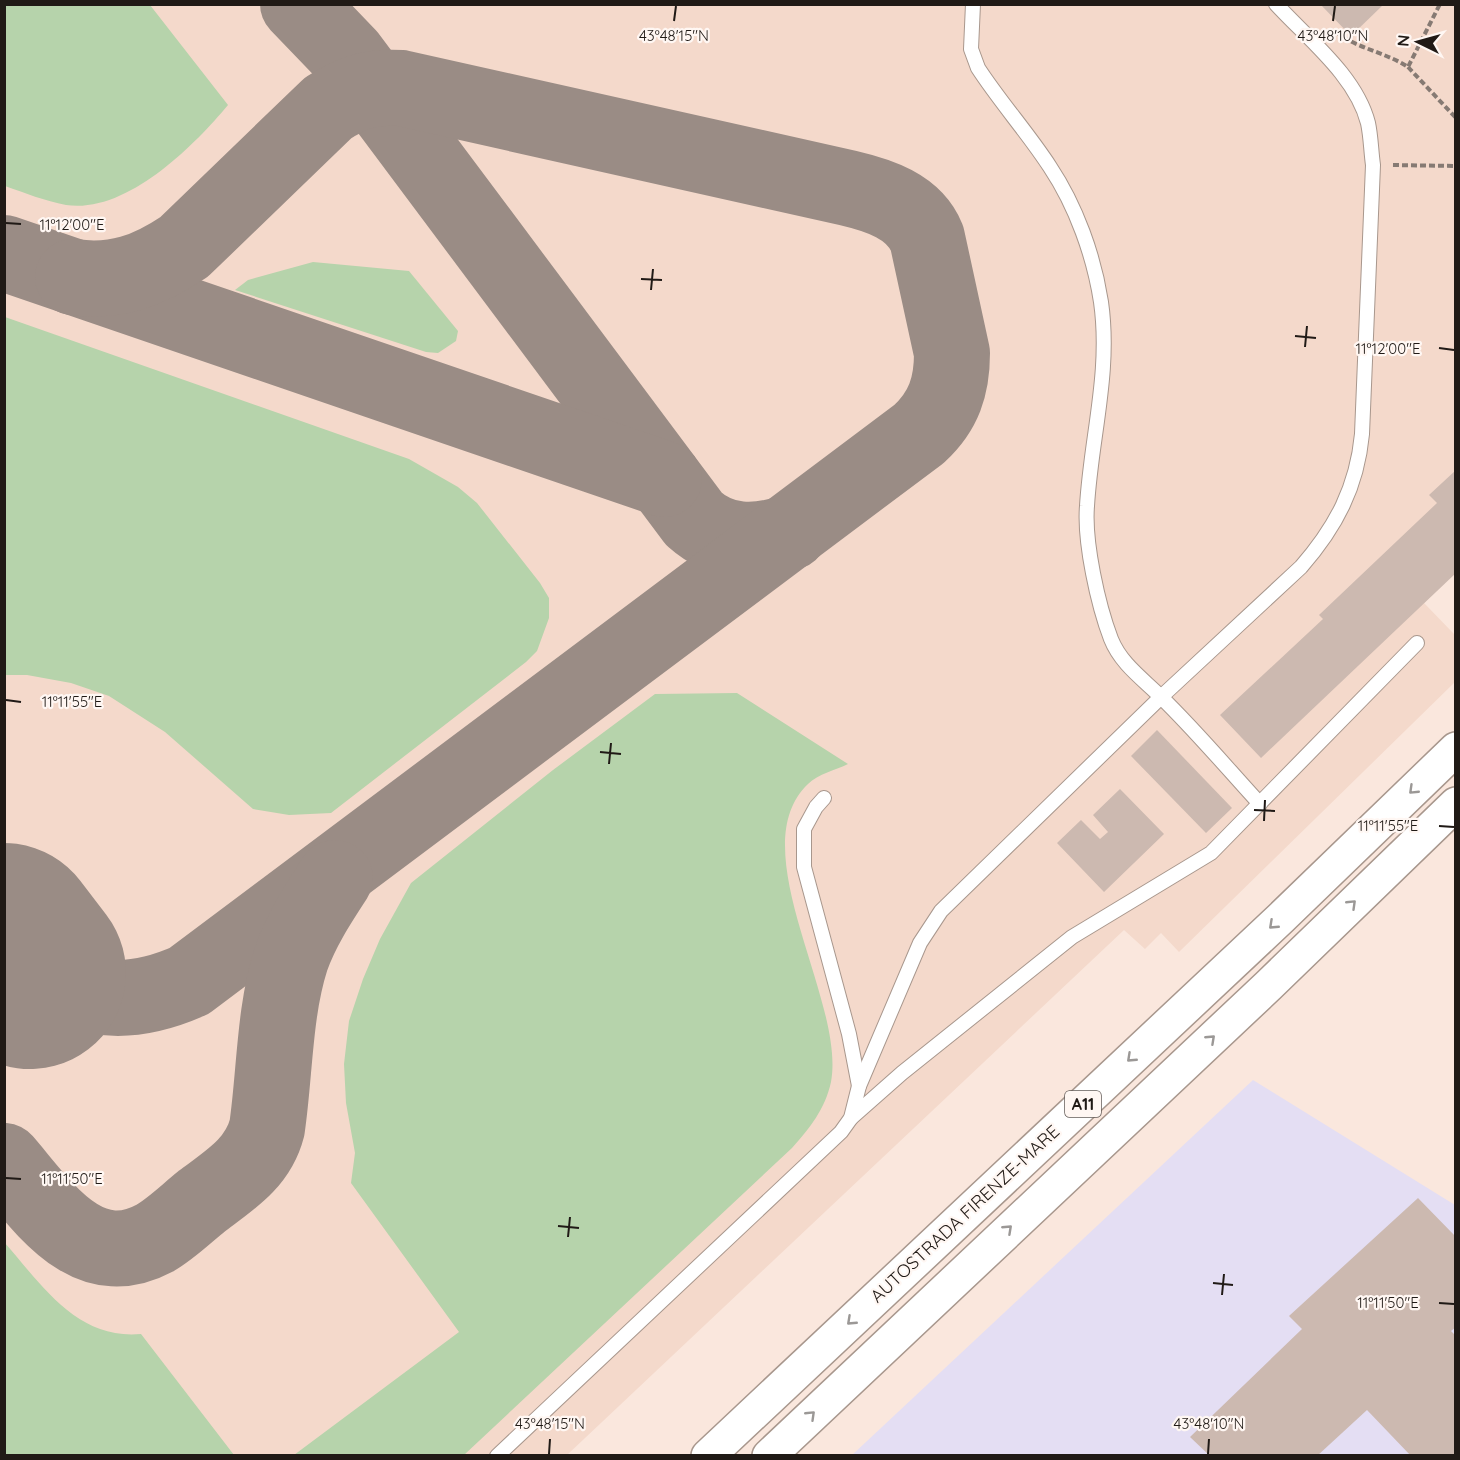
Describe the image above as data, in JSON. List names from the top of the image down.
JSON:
{
  "streets": {
    "highway": ["A11", "AUTOSTRADA FIRENZE-MARE"]
  },
  "north": "left",
  "coordinates": [
    "43°48'15\"N",
    "43°48'10\"N",
    "11°12'00\"E",
    "11°11'55\"E",
    "11°11'50\"E"
  ]
}
